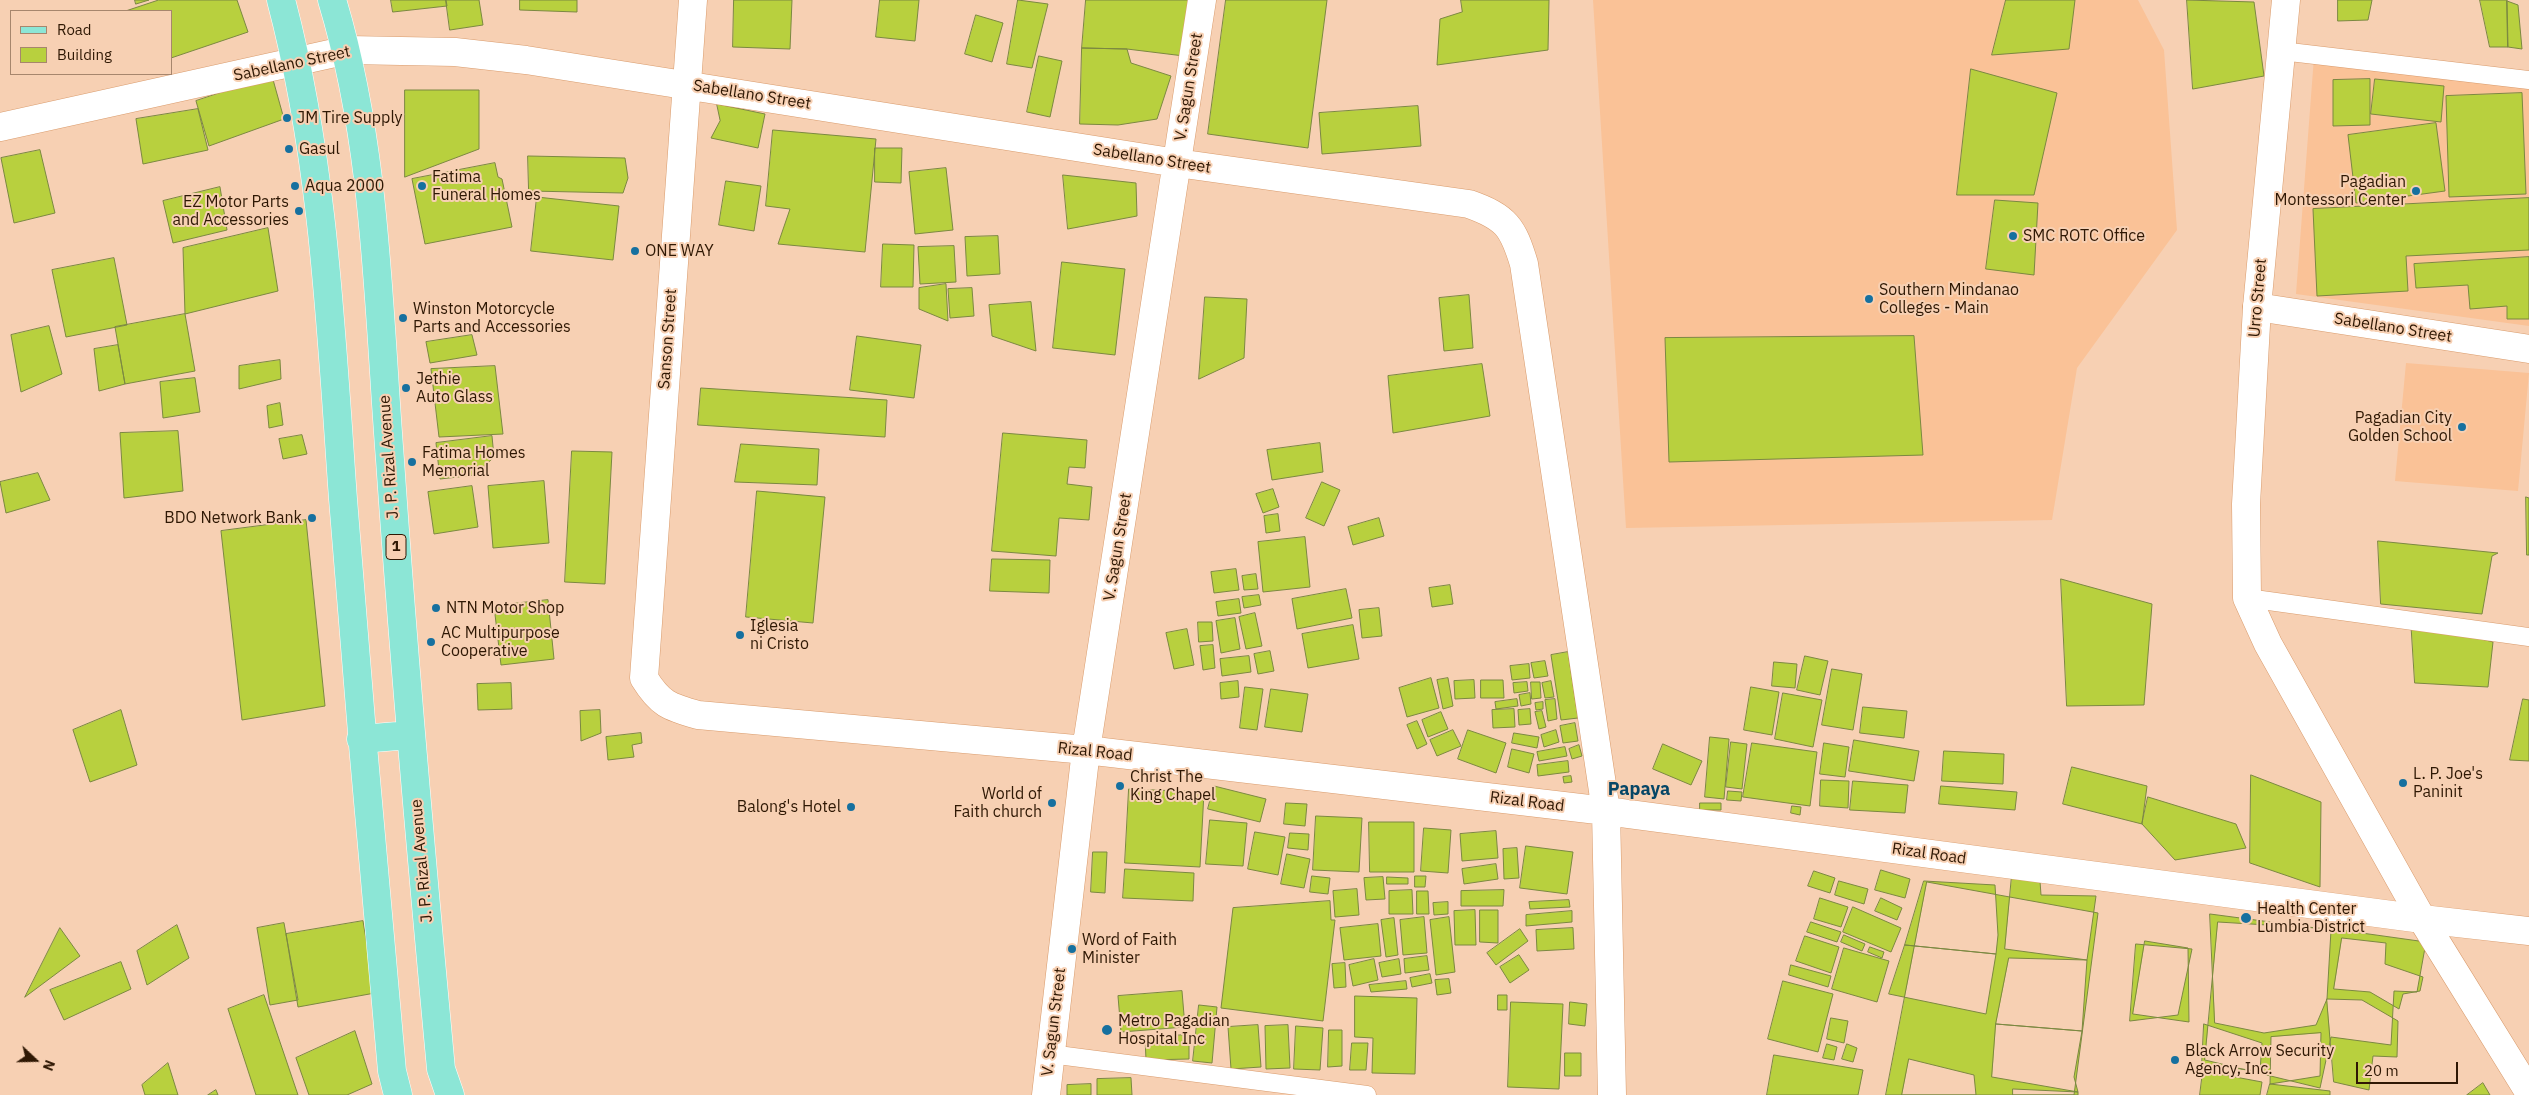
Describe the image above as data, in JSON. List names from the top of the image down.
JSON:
{
  "streets": {
    "main road": ["J. P. Rizal Avenue", "1"],
    "street": [
      "Sabellano Street",
      "V. Sagun Street",
      "Urro Street",
      "Sanson Street",
      "Rizal Road"
    ]
  },
  "crossings": [
    ["Sabellano Street", "V. Sagun Street"],
    ["Sabellano Street", "Urro Street"],
    ["Sabellano Street", "Sanson Street"],
    ["Sabellano Street", "J. P. Rizal Avenue"],
    ["Sabellano Street", "Rizal Road"],
    ["V. Sagun Street", "Rizal Road"],
    ["Sanson Street", "Rizal Road"]
  ],
  "districts": ["Papaya"],
  "places": [
    "JM Tire Supply",
    "Gasul",
    "Aqua 2000",
    "Fatima Funeral Homes",
    "Pagadian Montessori Center",
    "EZ Motor Parts and Accessories",
    "SMC ROTC Office",
    "ONE WAY",
    "Southern Mindanao Colleges - Main",
    "Winston Motorcycle Parts and Accessories",
    "Jethie Auto Glass",
    "Pagadian City Golden School",
    "Fatima Homes Memorial",
    "BDO Network Bank",
    "NTN Motor Shop",
    "Iglesia ni Cristo",
    "AC Multipurpose Cooperative",
    "L. P. Joe's Paninit",
    "Christ The King Chapel",
    "World of Faith church",
    "Balong's Hotel",
    "Health Center Lumbia District",
    "Word of Faith Minister",
    "Metro Pagadian Hospital Inc",
    "Black Arrow Security Agency, Inc."
  ],
  "legend": ["Road", "Building"],
  "scale_bar": "20 m",
  "north": "right"
}
